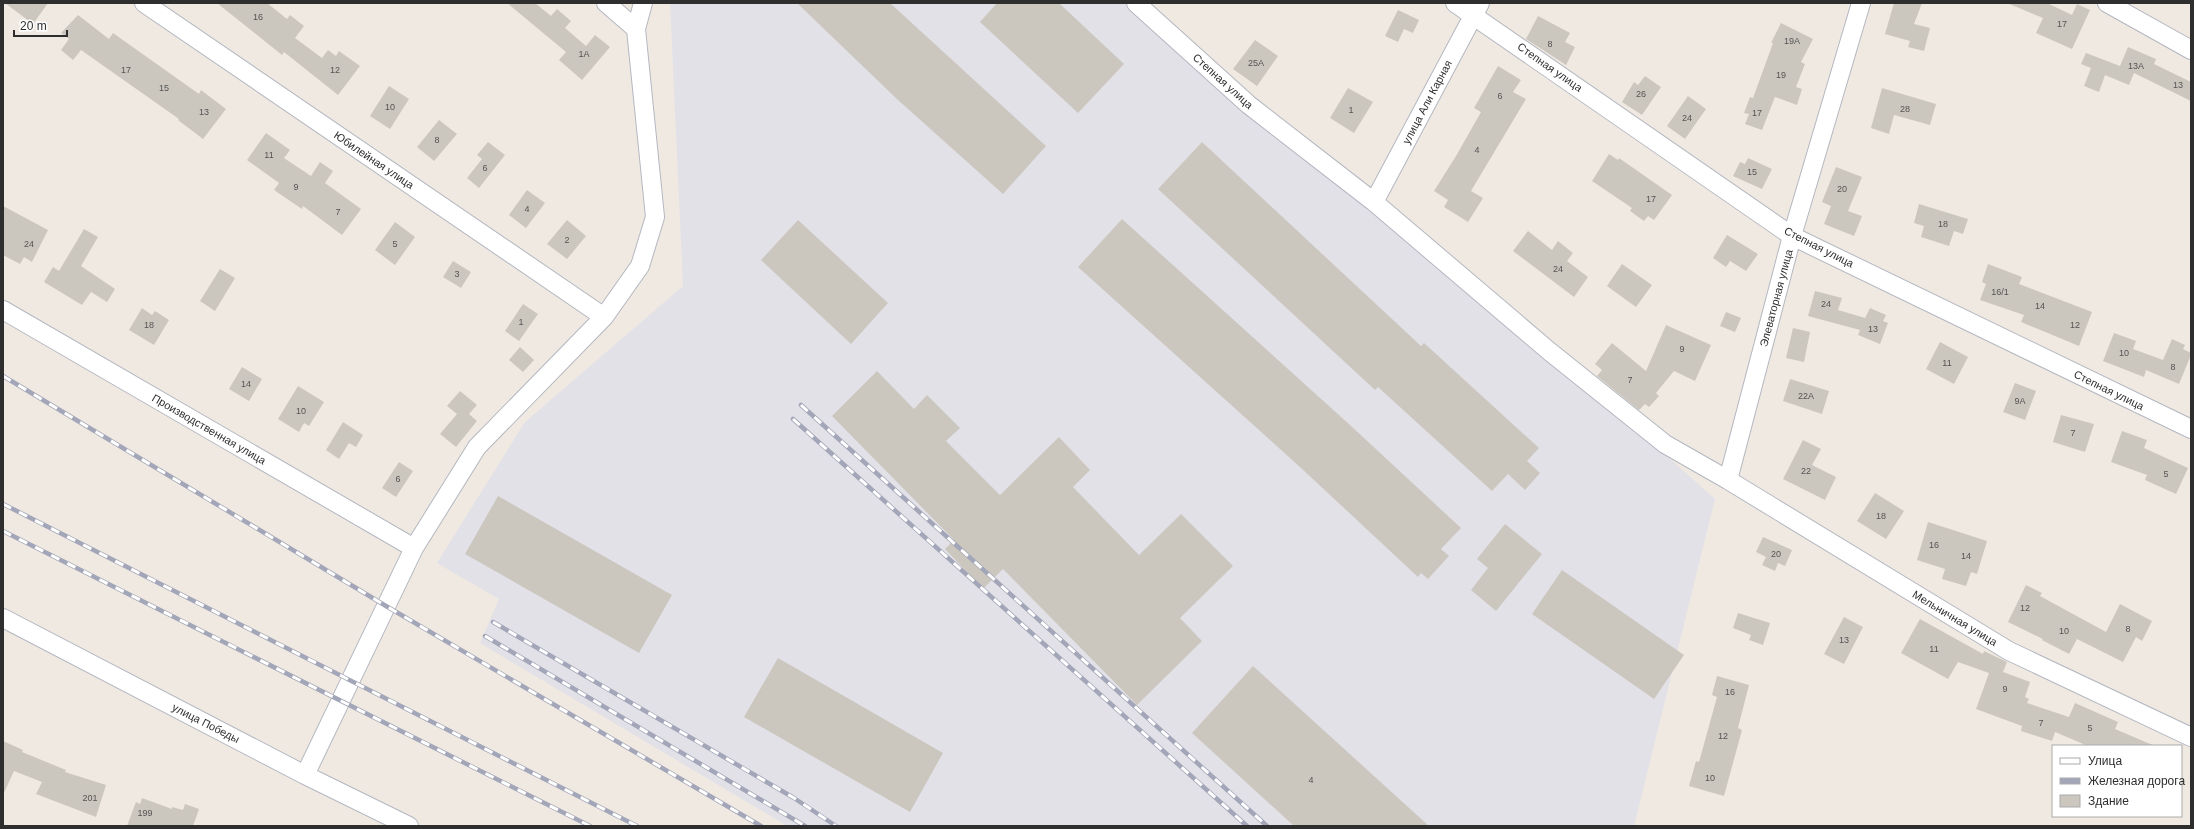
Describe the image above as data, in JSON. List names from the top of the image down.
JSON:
{
  "streets": {
    "street": [
      "Степная улица",
      "улица Али Карная",
      "Юбилейная улица",
      "Элеваторная улица",
      "Производственная улица",
      "Мельничная улица",
      "улица Победы"
    ]
  },
  "crossings": [
    ["Степная улица", "улица Али Карная"],
    ["Степная улица", "Элеваторная улица"],
    ["Степная улица", "Мельничная улица"],
    ["Элеваторная улица", "Мельничная улица"]
  ],
  "house_numbers": [
    "16",
    "17",
    "19А",
    "8",
    "1А",
    "25А",
    "13А",
    "17",
    "12",
    "19",
    "13",
    "15",
    "26",
    "6",
    "10",
    "28",
    "1",
    "13",
    "17",
    "24",
    "8",
    "4",
    "11",
    "6",
    "15",
    "9",
    "20",
    "17",
    "4",
    "7",
    "18",
    "2",
    "24",
    "5",
    "24",
    "3",
    "16/1",
    "24",
    "14",
    "1",
    "18",
    "12",
    "13",
    "9",
    "10",
    "11",
    "8",
    "7",
    "14",
    "22А",
    "9А",
    "10",
    "7",
    "22",
    "5",
    "6",
    "18",
    "16",
    "20",
    "14",
    "12",
    "8",
    "10",
    "13",
    "11",
    "9",
    "16",
    "7",
    "5",
    "12",
    "10",
    "4",
    "201",
    "199"
  ],
  "legend": ["Улица", "Железная дорога", "Здание"],
  "scale_bar": "20 m"
}
